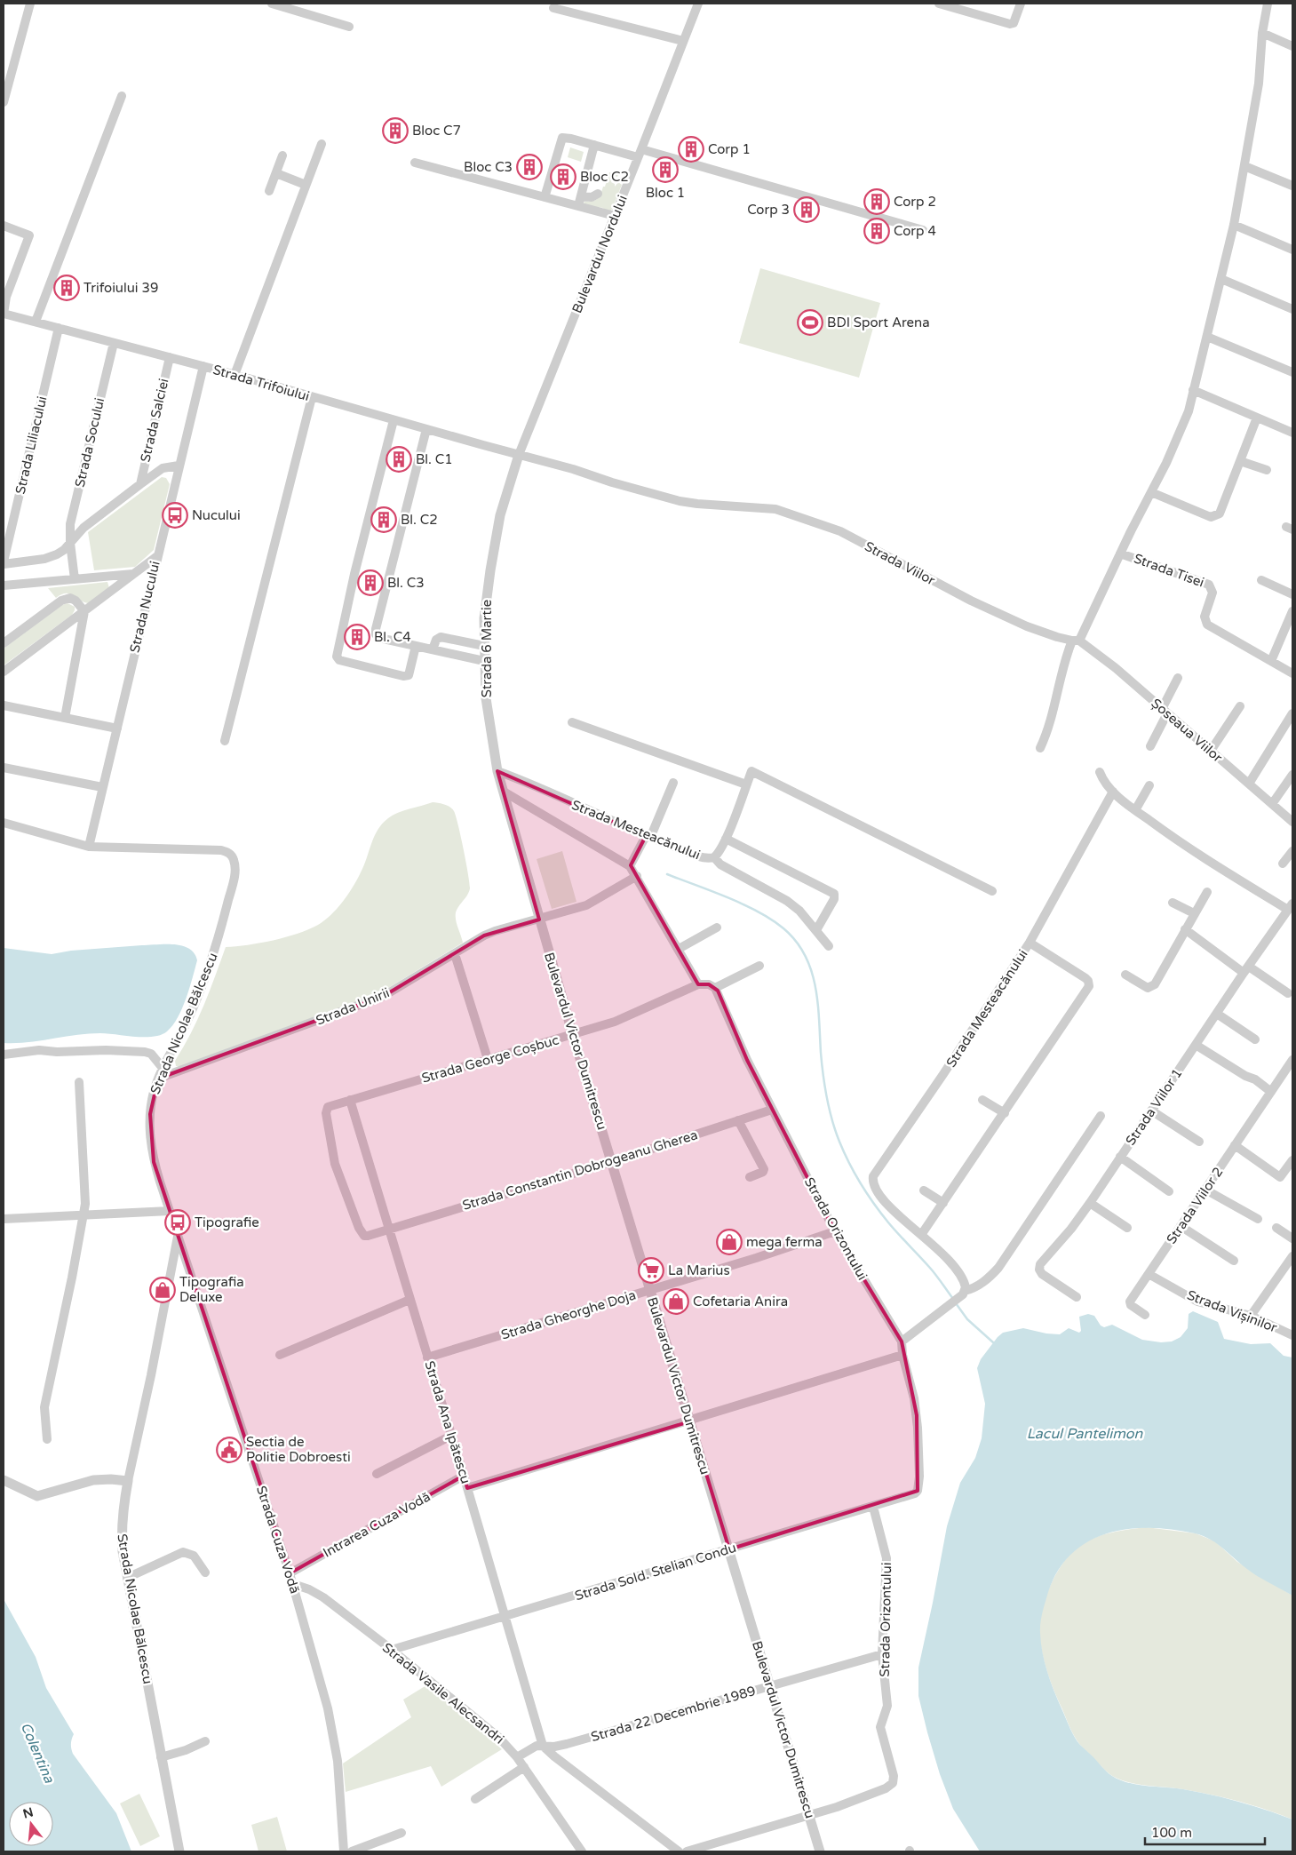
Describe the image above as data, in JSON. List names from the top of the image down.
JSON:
{
  "streets": {
    "street": [
      "Bulevardul Nordului",
      "Strada Trifoiului",
      "Strada Salciei",
      "Strada Socului",
      "Strada Liliacului",
      "Strada Viilor",
      "Strada Tisei",
      "Strada Nucului",
      "Strada 6 Martie",
      "Șoseaua Viilor",
      "Strada Mesteacănului",
      "Strada Unirii",
      "Strada Nicolae Bălcescu",
      "Bulevardul Victor Dumitrescu",
      "Strada George Coșbuc",
      "Strada Viilor 1",
      "Strada Constantin Dobrogeanu Gherea",
      "Strada Viilor 2",
      "Strada Orizontului",
      "Strada Vișinilor",
      "Strada Gheorghe Doja",
      "Strada Ana Ipătescu",
      "Intrarea Cuza Vodă",
      "Strada Cuza Vodă",
      "Strada Sold. Stelian Condu",
      "Strada Vasile Alecsandri",
      "Strada 22 Decembrie 1989"
    ]
  },
  "crossings": [
    ["Bulevardul Nordului", "Strada Trifoiului"],
    ["Bulevardul Nordului", "Strada Viilor"],
    ["Bulevardul Nordului", "Strada 6 Martie"],
    ["Strada Trifoiului", "Strada Salciei"],
    ["Strada Trifoiului", "Strada Socului"],
    ["Strada Trifoiului", "Strada Liliacului"],
    ["Strada Trifoiului", "Strada Viilor"],
    ["Strada Trifoiului", "Strada Nucului"],
    ["Strada Trifoiului", "Strada 6 Martie"],
    ["Strada Viilor", "Strada 6 Martie"],
    ["Strada Viilor", "Șoseaua Viilor"],
    ["Strada Nucului", "Strada Nicolae Bălcescu"],
    ["Strada 6 Martie", "Strada Mesteacănului"],
    ["Strada 6 Martie", "Strada Unirii"],
    ["Strada 6 Martie", "Bulevardul Victor Dumitrescu"],
    ["Strada Unirii", "Strada Nicolae Bălcescu"],
    ["Strada Unirii", "Bulevardul Victor Dumitrescu"],
    ["Strada Nicolae Bălcescu", "Strada Cuza Vodă"],
    ["Bulevardul Victor Dumitrescu", "Strada George Coșbuc"],
    ["Bulevardul Victor Dumitrescu", "Strada Constantin Dobrogeanu Gherea"],
    ["Bulevardul Victor Dumitrescu", "Strada Orizontului"],
    ["Bulevardul Victor Dumitrescu", "Strada Gheorghe Doja"],
    ["Bulevardul Victor Dumitrescu", "Strada Sold. Stelian Condu"],
    ["Bulevardul Victor Dumitrescu", "Strada 22 Decembrie 1989"],
    ["Strada George Coșbuc", "Strada Constantin Dobrogeanu Gherea"],
    ["Strada George Coșbuc", "Strada Ana Ipătescu"],
    ["Strada Constantin Dobrogeanu Gherea", "Strada Orizontului"],
    ["Strada Constantin Dobrogeanu Gherea", "Strada Ana Ipătescu"],
    ["Strada Viilor 2", "Strada Vișinilor"],
    ["Strada Orizontului", "Strada Gheorghe Doja"],
    ["Strada Orizontului", "Strada Sold. Stelian Condu"],
    ["Strada Orizontului", "Strada 22 Decembrie 1989"],
    ["Strada Gheorghe Doja", "Strada Ana Ipătescu"],
    ["Strada Ana Ipătescu", "Intrarea Cuza Vodă"],
    ["Strada Ana Ipătescu", "Strada Sold. Stelian Condu"],
    ["Strada Ana Ipătescu", "Strada 22 Decembrie 1989"],
    ["Intrarea Cuza Vodă", "Strada Cuza Vodă"],
    ["Strada Cuza Vodă", "Strada Vasile Alecsandri"],
    ["Strada Sold. Stelian Condu", "Strada Vasile Alecsandri"],
    ["Strada Vasile Alecsandri", "Strada 22 Decembrie 1989"]
  ],
  "water": ["Lacul Pantelimon", "Colentina"],
  "places": {
    "building": [
      "Bloc C7",
      "Corp 1",
      "Bloc C3",
      "Bloc 1",
      "Bloc C2",
      "Corp 2",
      "Corp 3",
      "Corp 4",
      "Trifoiului 39",
      "Bl. C1",
      "Bl. C2",
      "Bl. C3",
      "Bl. C4"
    ],
    "sports": ["BDI Sport Arena"],
    "bus stop": ["Nucului", "Tipografie"],
    "shop": ["mega ferma", "Tipografia Deluxe", "Cofetaria Anira"],
    "supermarket": ["La Marius"],
    "public building": ["Sectia de Politie Dobroesti"]
  },
  "scale_bar": "100 m",
  "north": "top"
}
